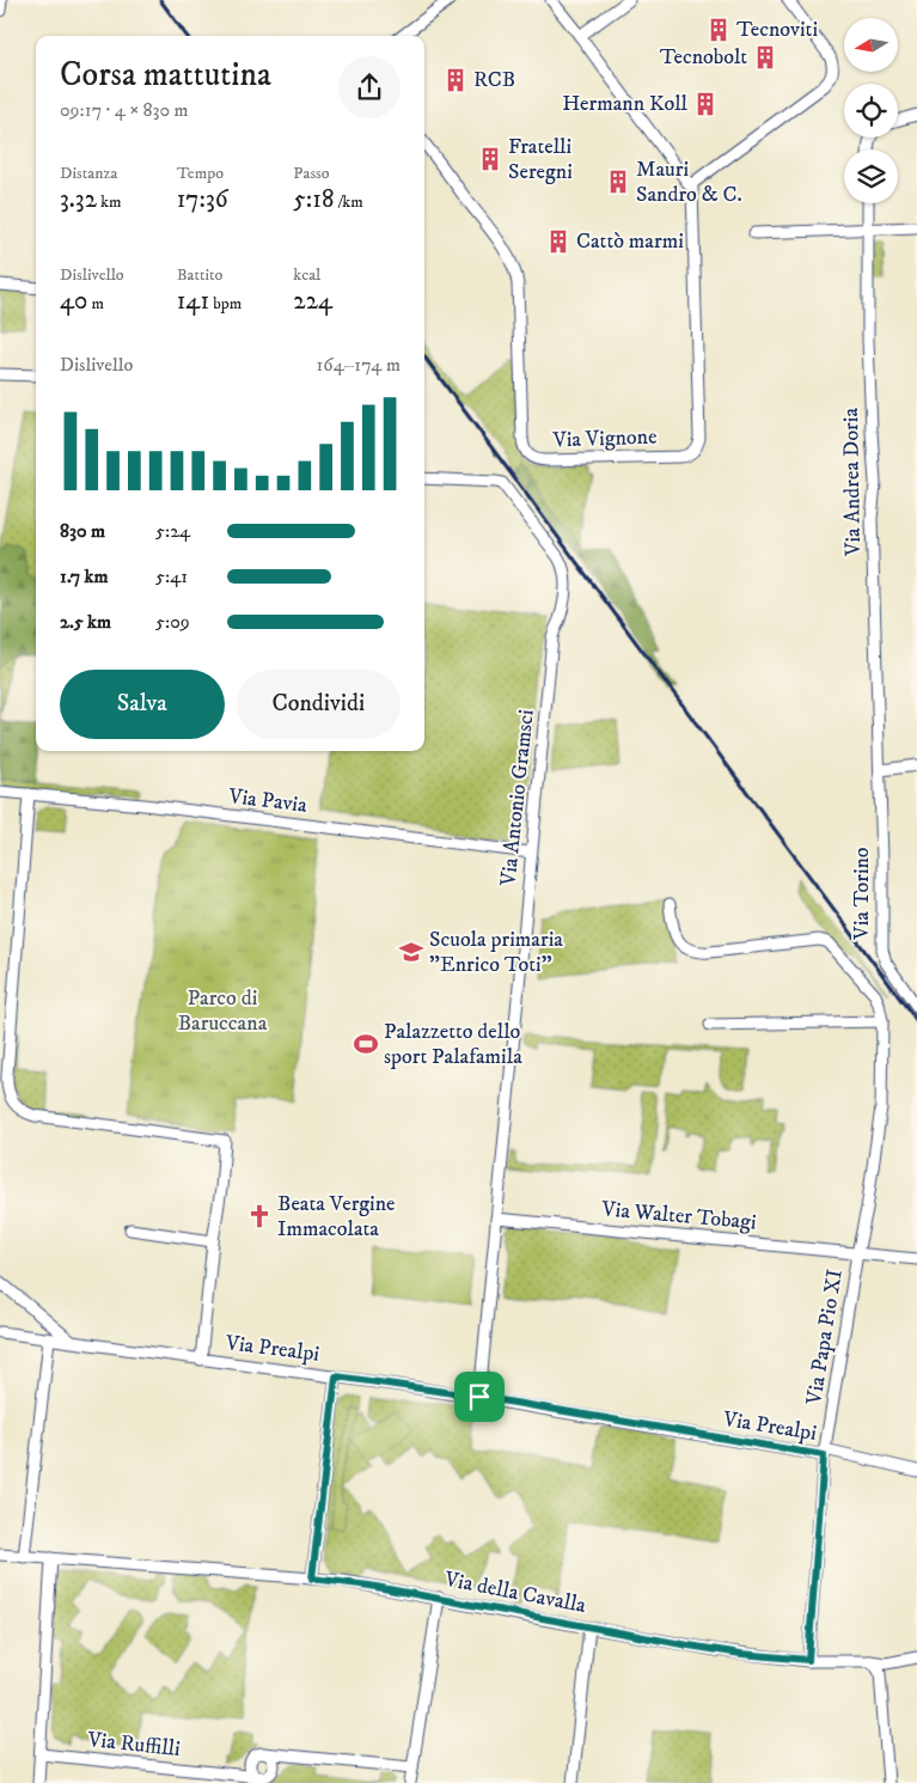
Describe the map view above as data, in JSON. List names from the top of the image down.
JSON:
{
  "streets": {
    "street": [
      "Via Vignone",
      "Via Andrea Doria",
      "Via Antonio Gramsci",
      "Via Pavia",
      "Via Torino",
      "Via Walter Tobagi",
      "Via Papa Pio XI",
      "Via Prealpi",
      "Via della Cavalla",
      "Via Ruffilli"
    ]
  },
  "crossings": [
    ["Via Andrea Doria", "Via Torino"],
    ["Via Antonio Gramsci", "Via Pavia"],
    ["Via Antonio Gramsci", "Via Walter Tobagi"],
    ["Via Antonio Gramsci", "Via Prealpi"],
    ["Via Walter Tobagi", "Via Papa Pio XI"],
    ["Via Papa Pio XI", "Via Prealpi"],
    ["Via Papa Pio XI", "Via della Cavalla"]
  ],
  "parks": ["Parco di Baruccana"],
  "places": {
    "building": [
      "Tecnoviti",
      "Tecnobolt",
      "RCB",
      "Hermann Koll",
      "Fratelli Seregni",
      "Mauri Sandro & C.",
      "Cattò marmi"
    ],
    "school or university": ["Scuola primaria \"Enrico Toti\""],
    "sports": ["Palazzetto dello sport Palafamila"],
    "church": ["Beata Vergine Immacolata"]
  },
  "north": "left",
  "page": {
    "heading": ["Corsa mattutina", "09:17 · 4 × 830 m"],
    "stats": [
      ["Distanza", "3.32 km"],
      ["Tempo", "17:36"],
      ["Passo", "5:18 /km"],
      ["Dislivello", "40 m"],
      ["Battito", "141 bpm"],
      ["kcal", "224"]
    ],
    "chart": ["Dislivello", "164–174 m"],
    "list": [
      {
        "name": "830 m",
        "note": "5:24"
      },
      {
        "name": "1.7 km",
        "note": "5:41"
      },
      {
        "name": "2.5 km",
        "note": "5:09"
      }
    ],
    "buttons": ["Salva", "Condividi"]
  }
}
